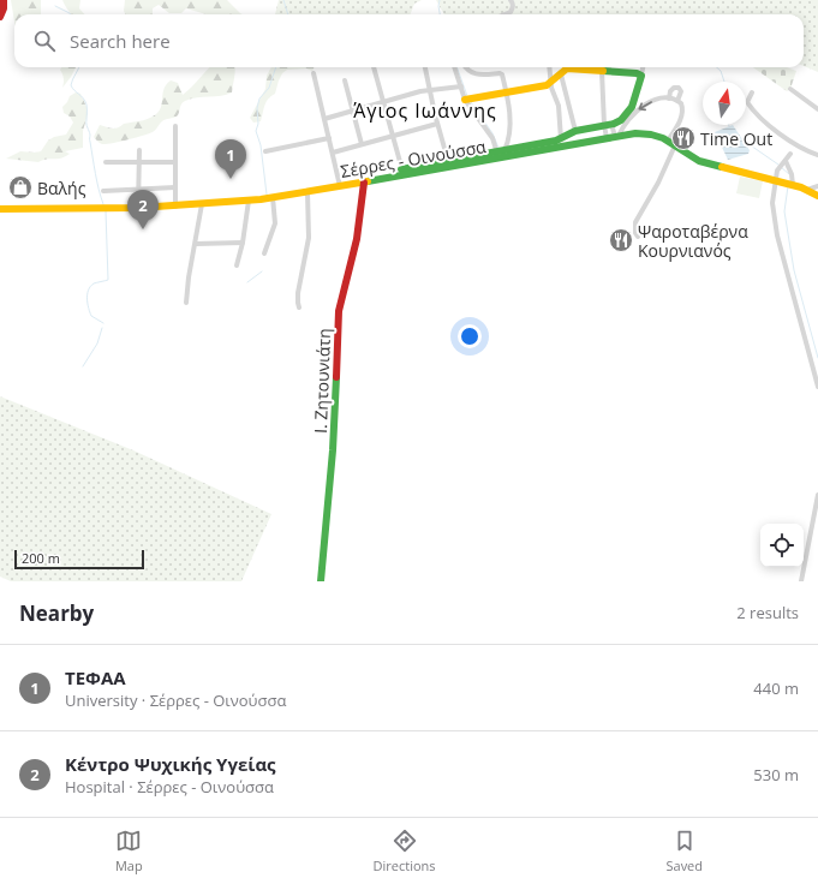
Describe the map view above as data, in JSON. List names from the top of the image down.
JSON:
{
  "streets": {
    "street": ["Σέρρες - Οινούσσα", "Ι. Ζητουνιάτη"]
  },
  "crossings": [
    ["Σέρρες - Οινούσσα", "Ι. Ζητουνιάτη"]
  ],
  "districts": ["Άγιος Ιωάννης"],
  "places": {
    "restaurant": ["Time Out", "Ψαροταβέρνα Κουρνιανός"],
    "shop": ["Βαλής"]
  },
  "scale_bar": "200 m",
  "north": "top",
  "page": {
    "search": "Search here",
    "pins": ["1", "2"],
    "scale": "200 m",
    "heading": ["Nearby", "2 results"],
    "list": [
      {
        "mark": "1",
        "name": "ΤΕΦΑΑ",
        "note": "University · Σέρρες - Οινούσσα",
        "value": "440 m"
      },
      {
        "mark": "2",
        "name": "Κέντρο Ψυχικής Υγείας",
        "note": "Hospital · Σέρρες - Οινούσσα",
        "value": "530 m"
      }
    ],
    "nav": ["Map", "Directions", "Saved"]
  }
}
